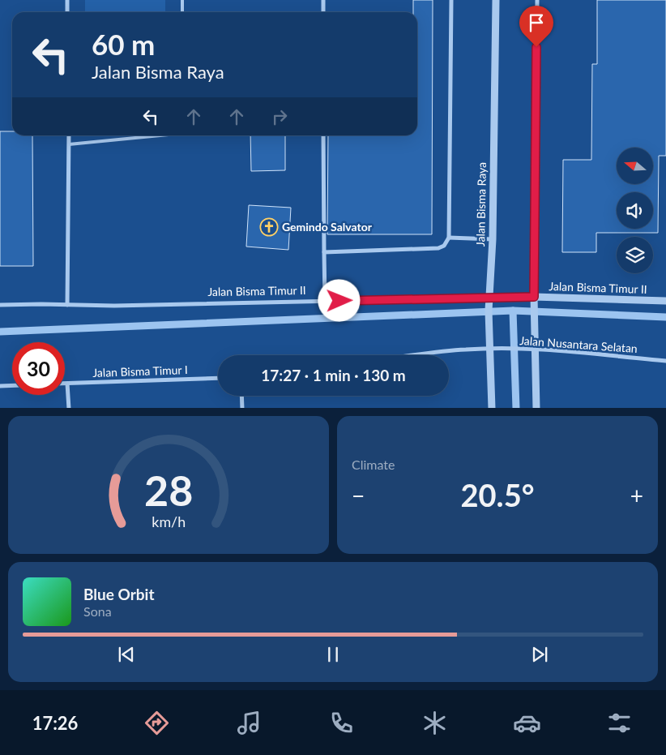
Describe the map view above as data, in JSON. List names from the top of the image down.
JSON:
{
  "streets": {
    "street": [
      "Jalan Bisma Raya",
      "Jalan Bisma Timur II",
      "Jalan Nusantara Selatan",
      "Jalan Bisma Timur I"
    ]
  },
  "crossings": [
    ["Jalan Bisma Raya", "Jalan Bisma Timur II"],
    ["Jalan Bisma Raya", "Jalan Nusantara Selatan"]
  ],
  "places": {
    "church": ["Gemindo Salvator"]
  },
  "north": "left",
  "page": {
    "turn": ["60 m", "Jalan Bisma Raya"],
    "limit": "30",
    "trip": "17:27 · 1 min · 130 m",
    "tile": "Climate",
    "heat": ["−", "20.5°", "+"],
    "song": ["Blue Orbit", "Sona"],
    "tabs": "17:26",
    "gauge": ["28", "km/h"]
  }
}
